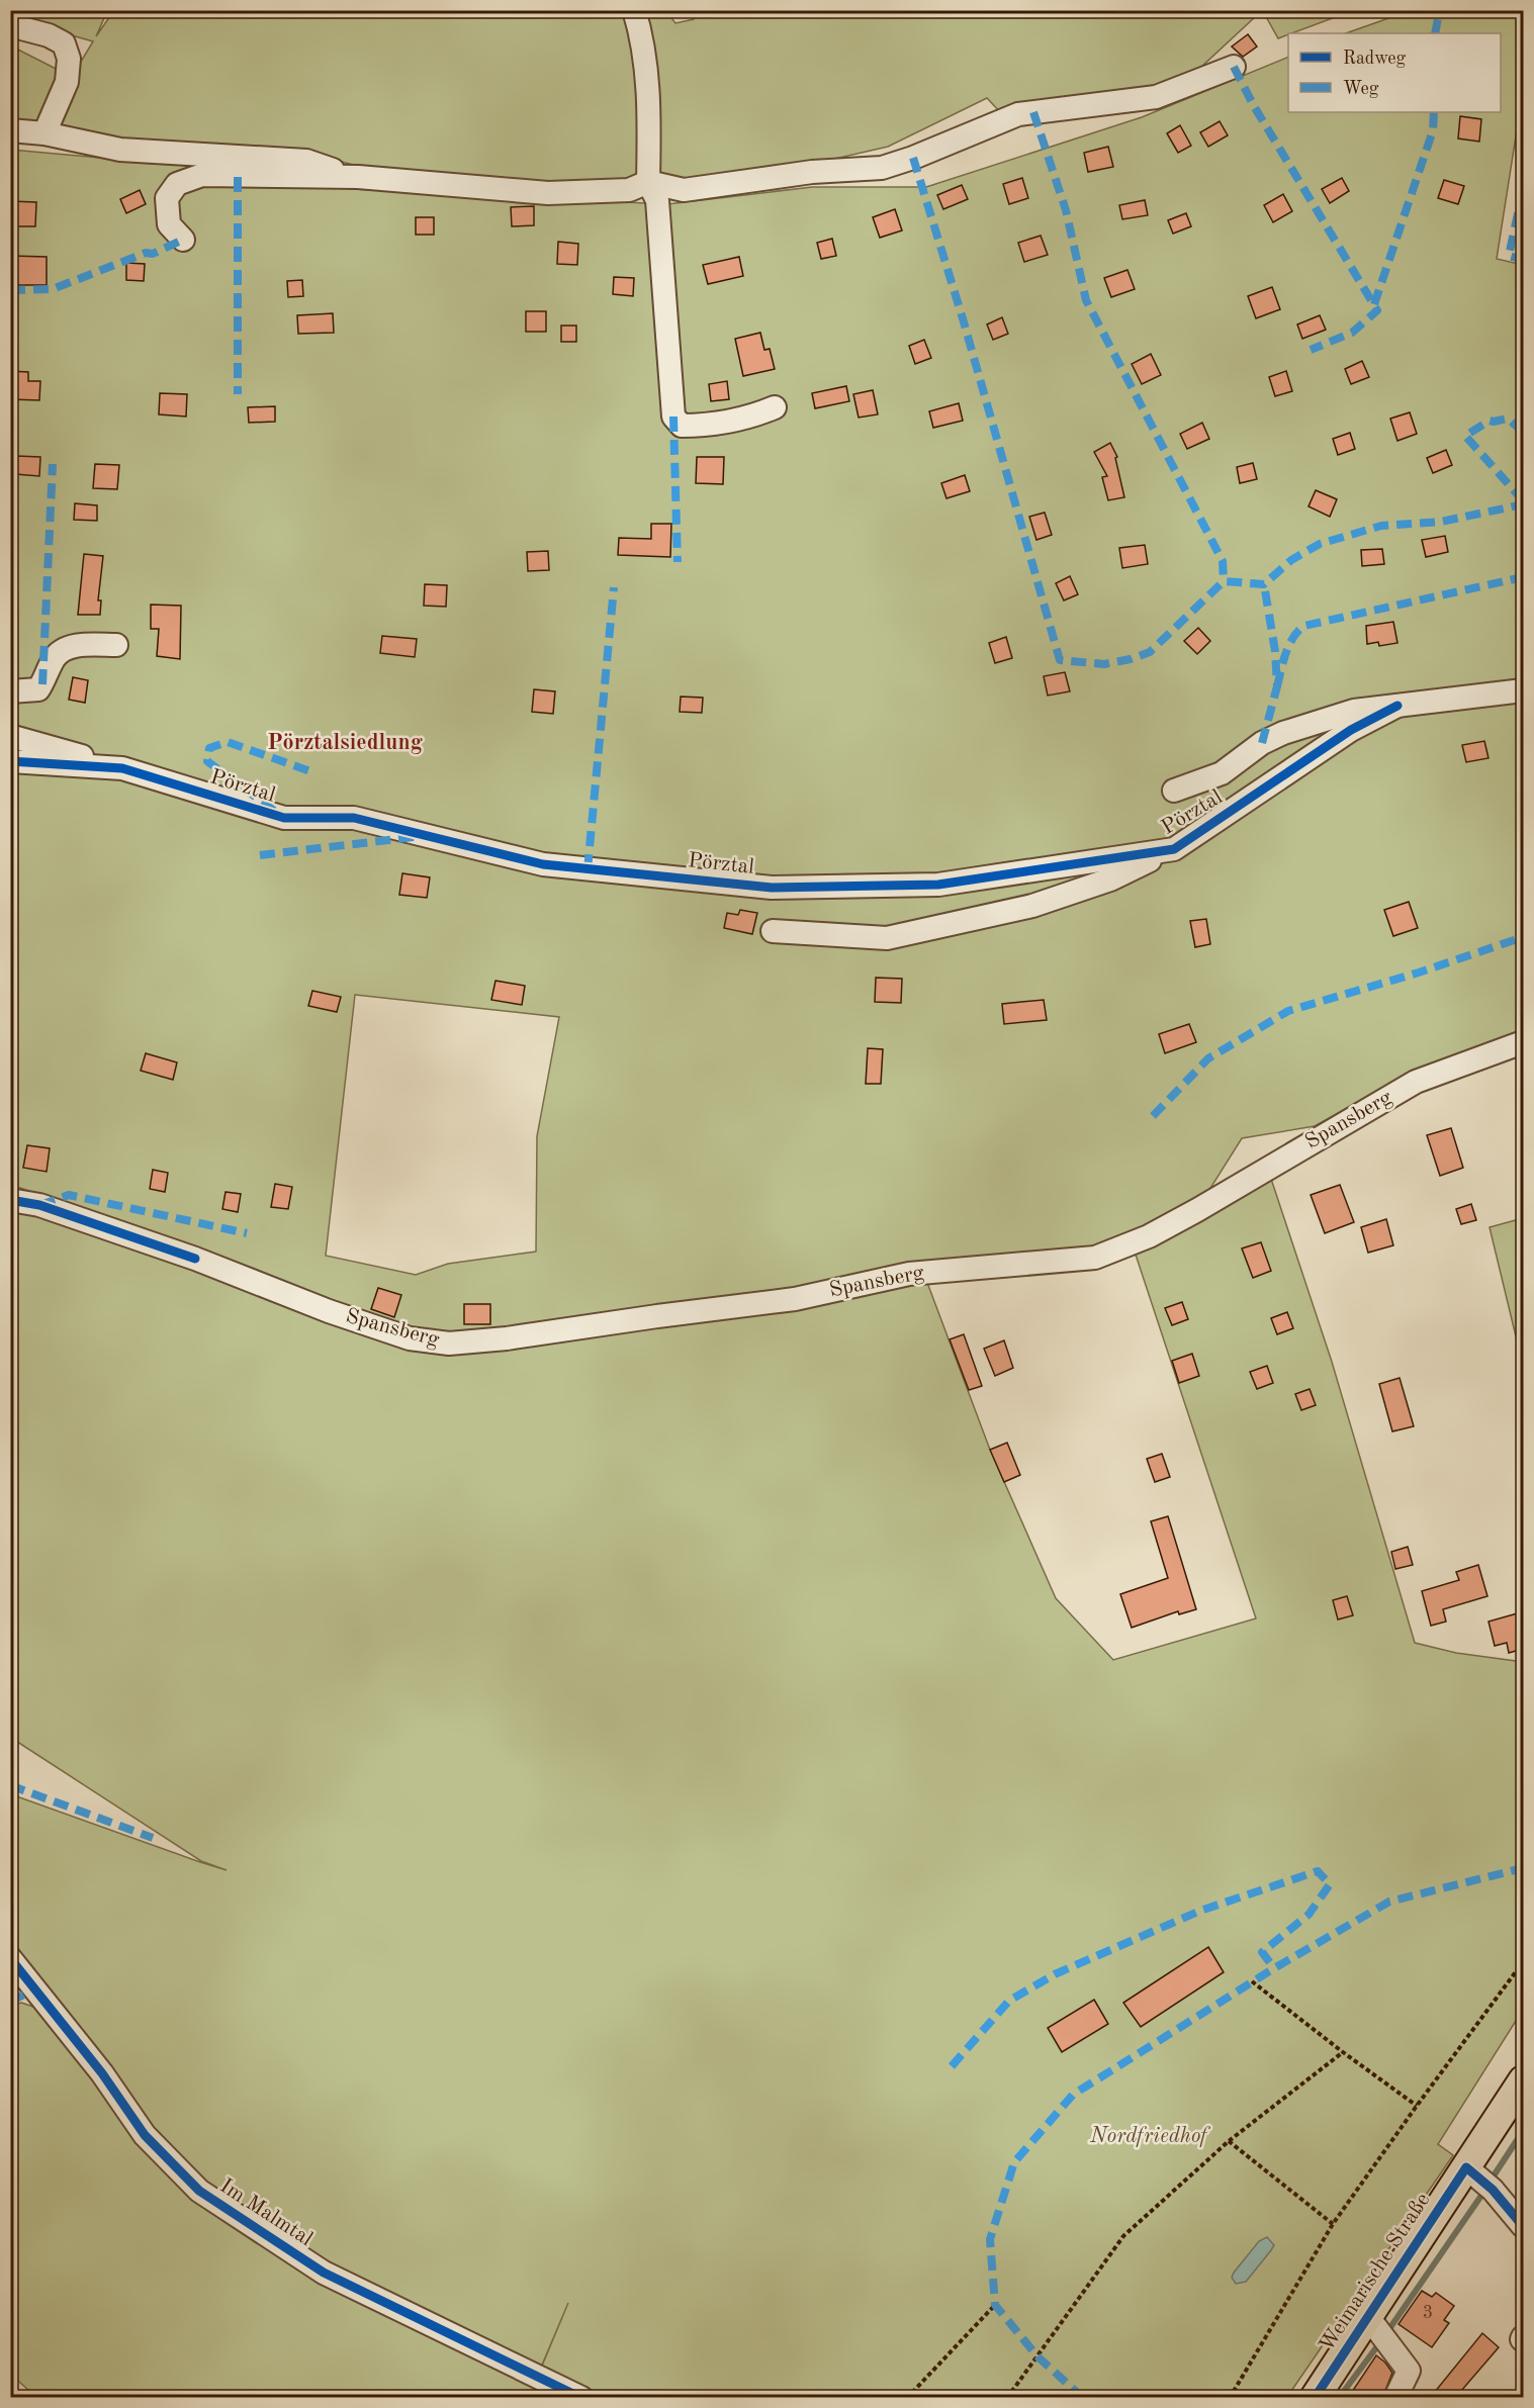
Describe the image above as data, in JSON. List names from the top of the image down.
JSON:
{
  "streets": {
    "main road": ["Weimarische Straße"],
    "street": ["Pörztal", "Spansberg", "Im Malmtal"]
  },
  "districts": ["Pörztalsiedlung"],
  "parks": ["Nordfriedhof"],
  "house_numbers": ["3"],
  "legend": ["Radweg", "Weg"]
}
